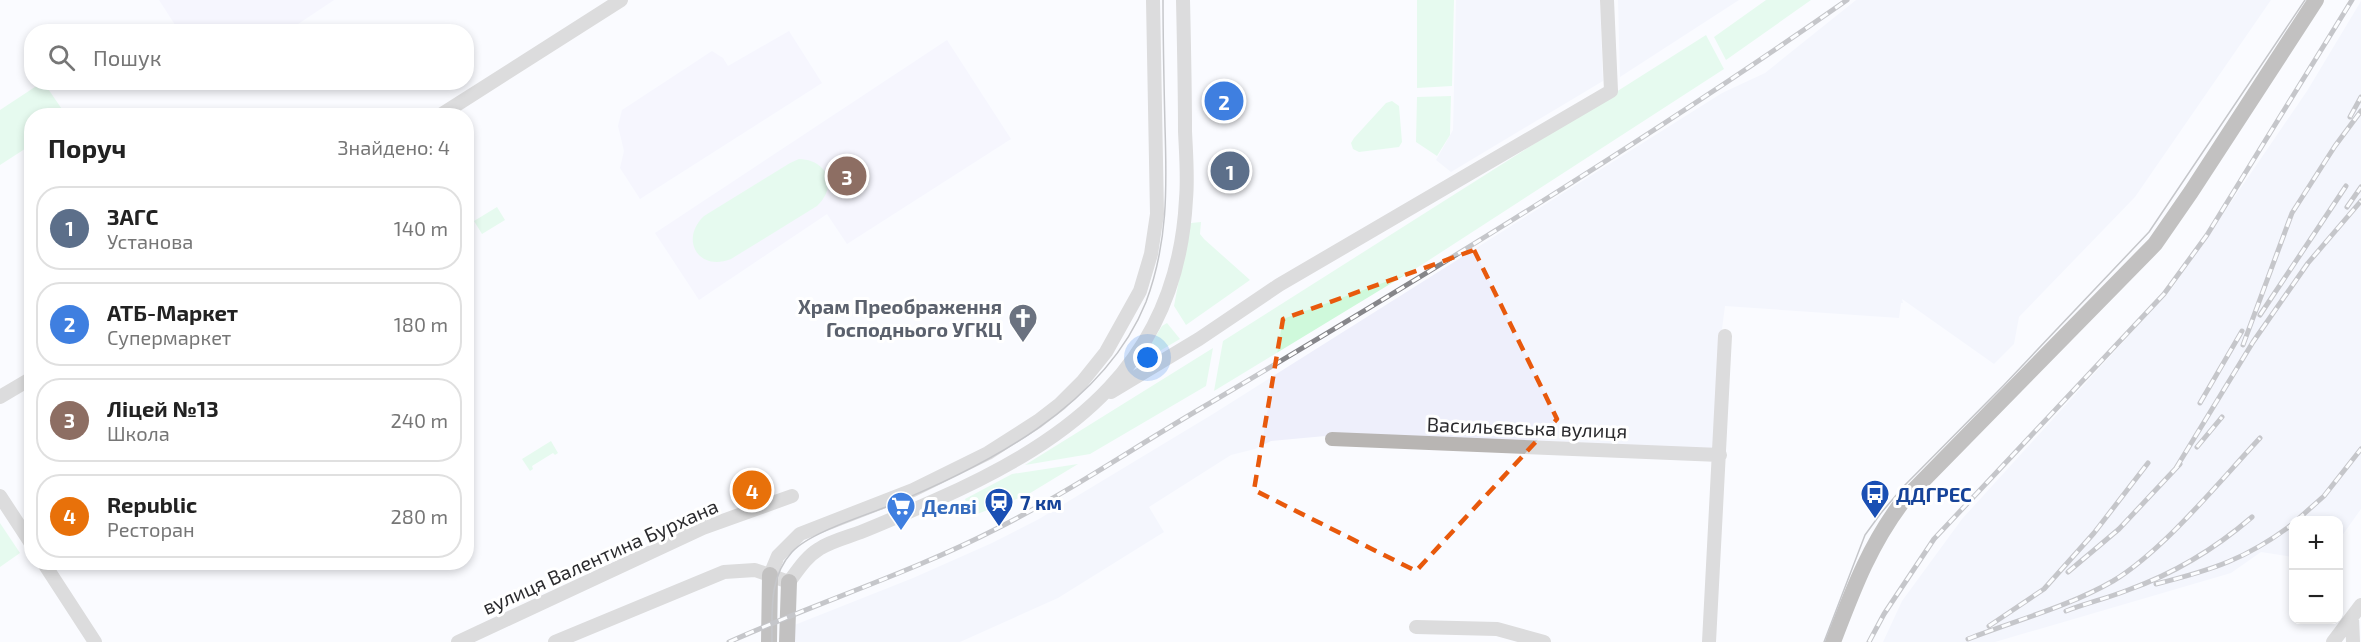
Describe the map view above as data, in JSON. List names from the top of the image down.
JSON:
{
  "streets": {
    "street": ["Васильєвська вулиця", "вулиця Валентина Бурхана"]
  },
  "places": {
    "church": ["Храм Преображення Господнього УГКЦ"],
    "bus stop": ["ДДГРЕС"],
    "station": ["7 км"],
    "supermarket": ["Делві"]
  },
  "page": {
    "search": "Пошук",
    "pins": [
      "2",
      "1",
      "3",
      "4"
    ],
    "heading": ["Поруч", "Знайдено: 4"],
    "list": [
      {
        "mark": "1",
        "name": "ЗАГС",
        "note": "Установа",
        "value": "140 m"
      },
      {
        "mark": "2",
        "name": "АТБ-Маркет",
        "note": "Супермаркет",
        "value": "180 m"
      },
      {
        "mark": "3",
        "name": "Ліцей №13",
        "note": "Школа",
        "value": "240 m"
      },
      {
        "mark": "4",
        "name": "Republic",
        "note": "Ресторан",
        "value": "280 m"
      }
    ],
    "map_buttons": ["+", "−"]
  }
}
